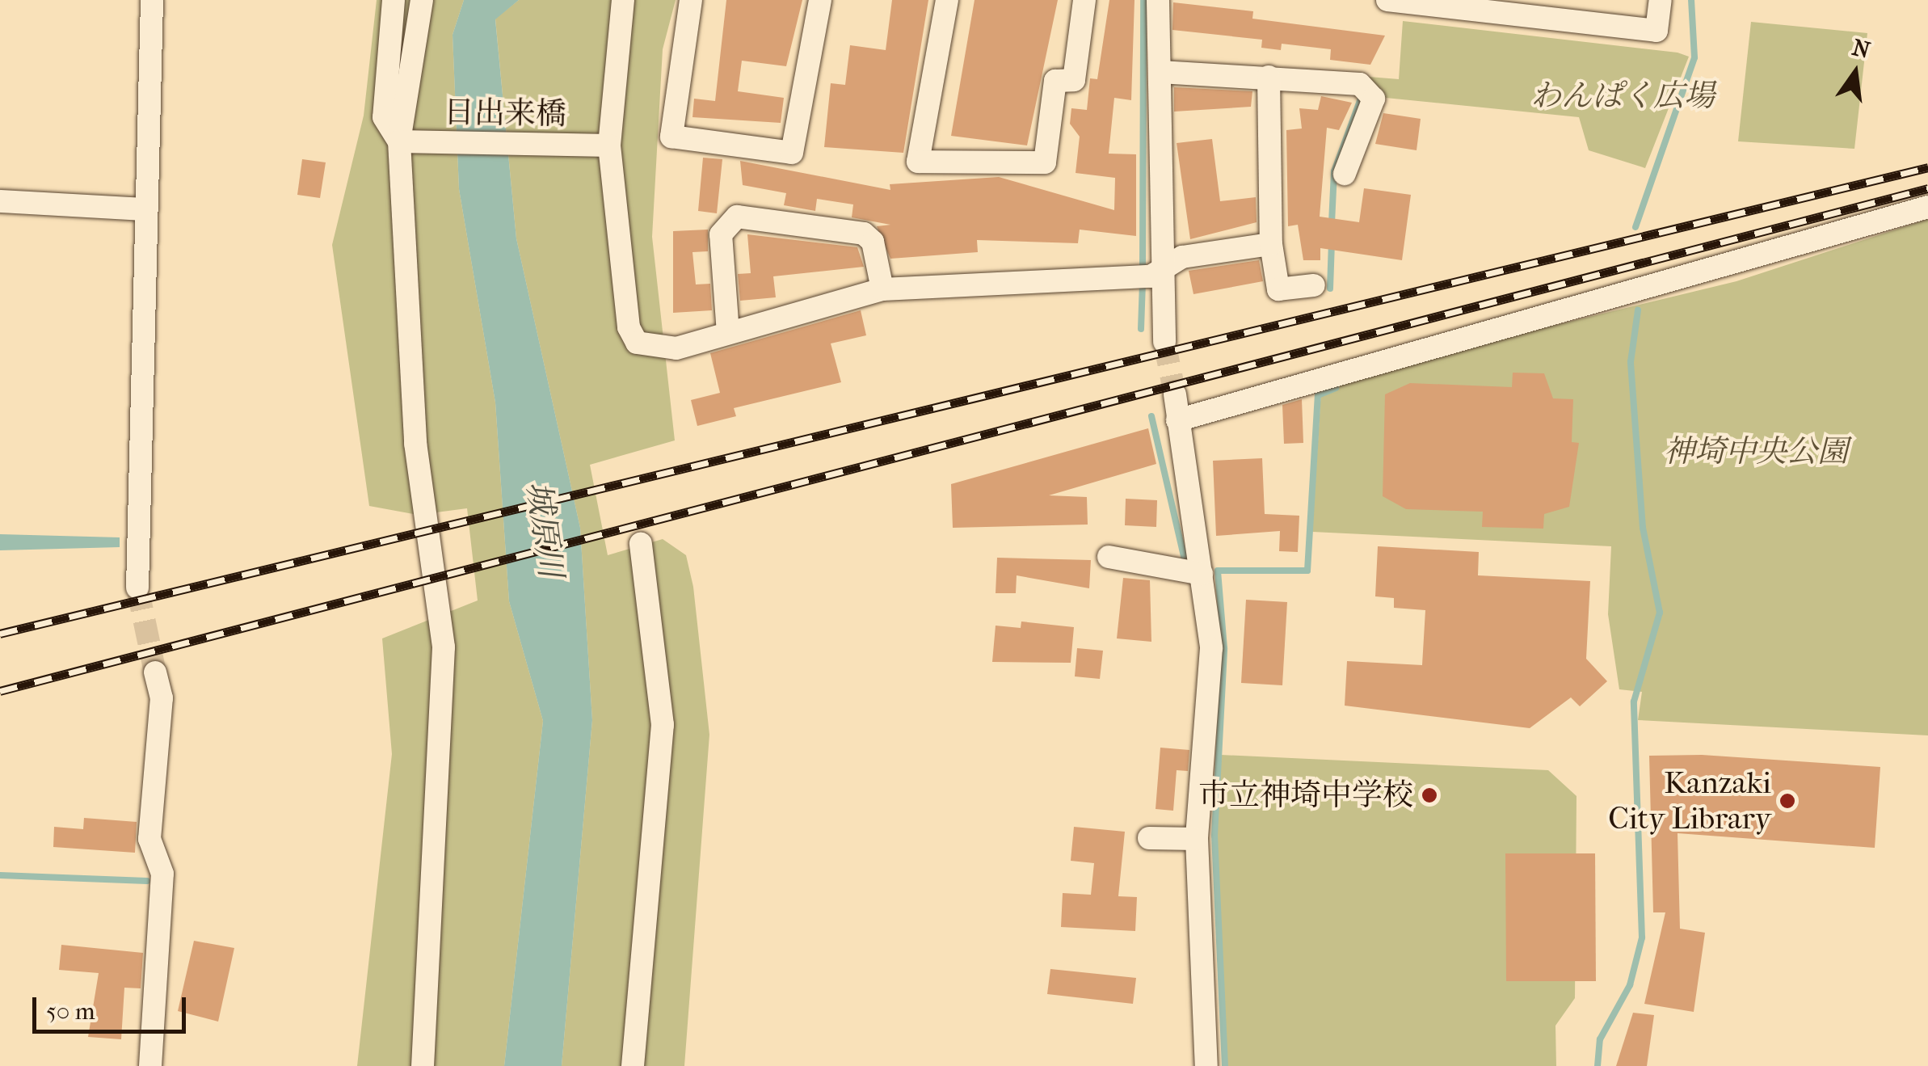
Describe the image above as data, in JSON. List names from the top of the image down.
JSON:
{
  "streets": {
    "street": ["日出来橋"]
  },
  "water": ["城原川"],
  "parks": ["わんぱく広場", "神埼中央公園"],
  "places": ["市立神埼中学校", "Kanzaki City Library"],
  "scale_bar": "50 m",
  "north": "top"
}
